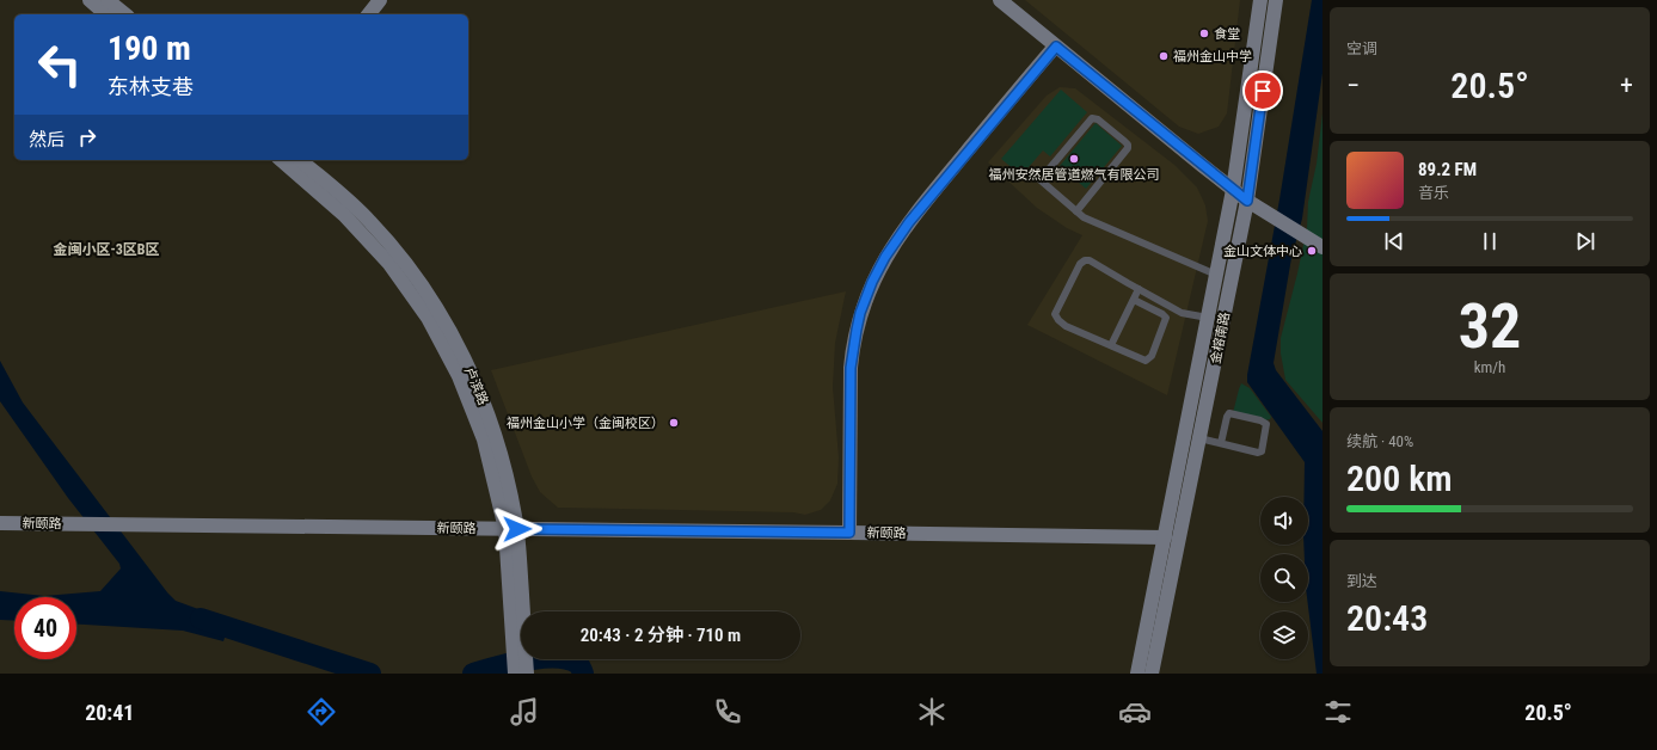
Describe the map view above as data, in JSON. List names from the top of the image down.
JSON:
{
  "streets": {
    "main road": ["金榕南路", "卢滨路", "新颐路"]
  },
  "crossings": [
    ["金榕南路", "新颐路"],
    ["卢滨路", "新颐路"]
  ],
  "districts": ["金闽小区-3区B区"],
  "places": [
    "食堂",
    "福州金山中学",
    "福州安然居管道燃气有限公司",
    "金山文体中心",
    "福州金山小学（金闽校区）"
  ],
  "page": {
    "tile": [
      "空调",
      ["32", "km/h"],
      ["续航 · 40%", "200 km"],
      ["到达", "20:43"]
    ],
    "turn": ["190 m", "东林支巷"],
    "heat": ["−", "20.5°", "+"],
    "then": "然后",
    "song": ["89.2 FM", "音乐"],
    "limit": "40",
    "trip": "20:43 · 2 分钟 · 710 m",
    "tabs": ["20:41", "20.5°"]
  }
}
